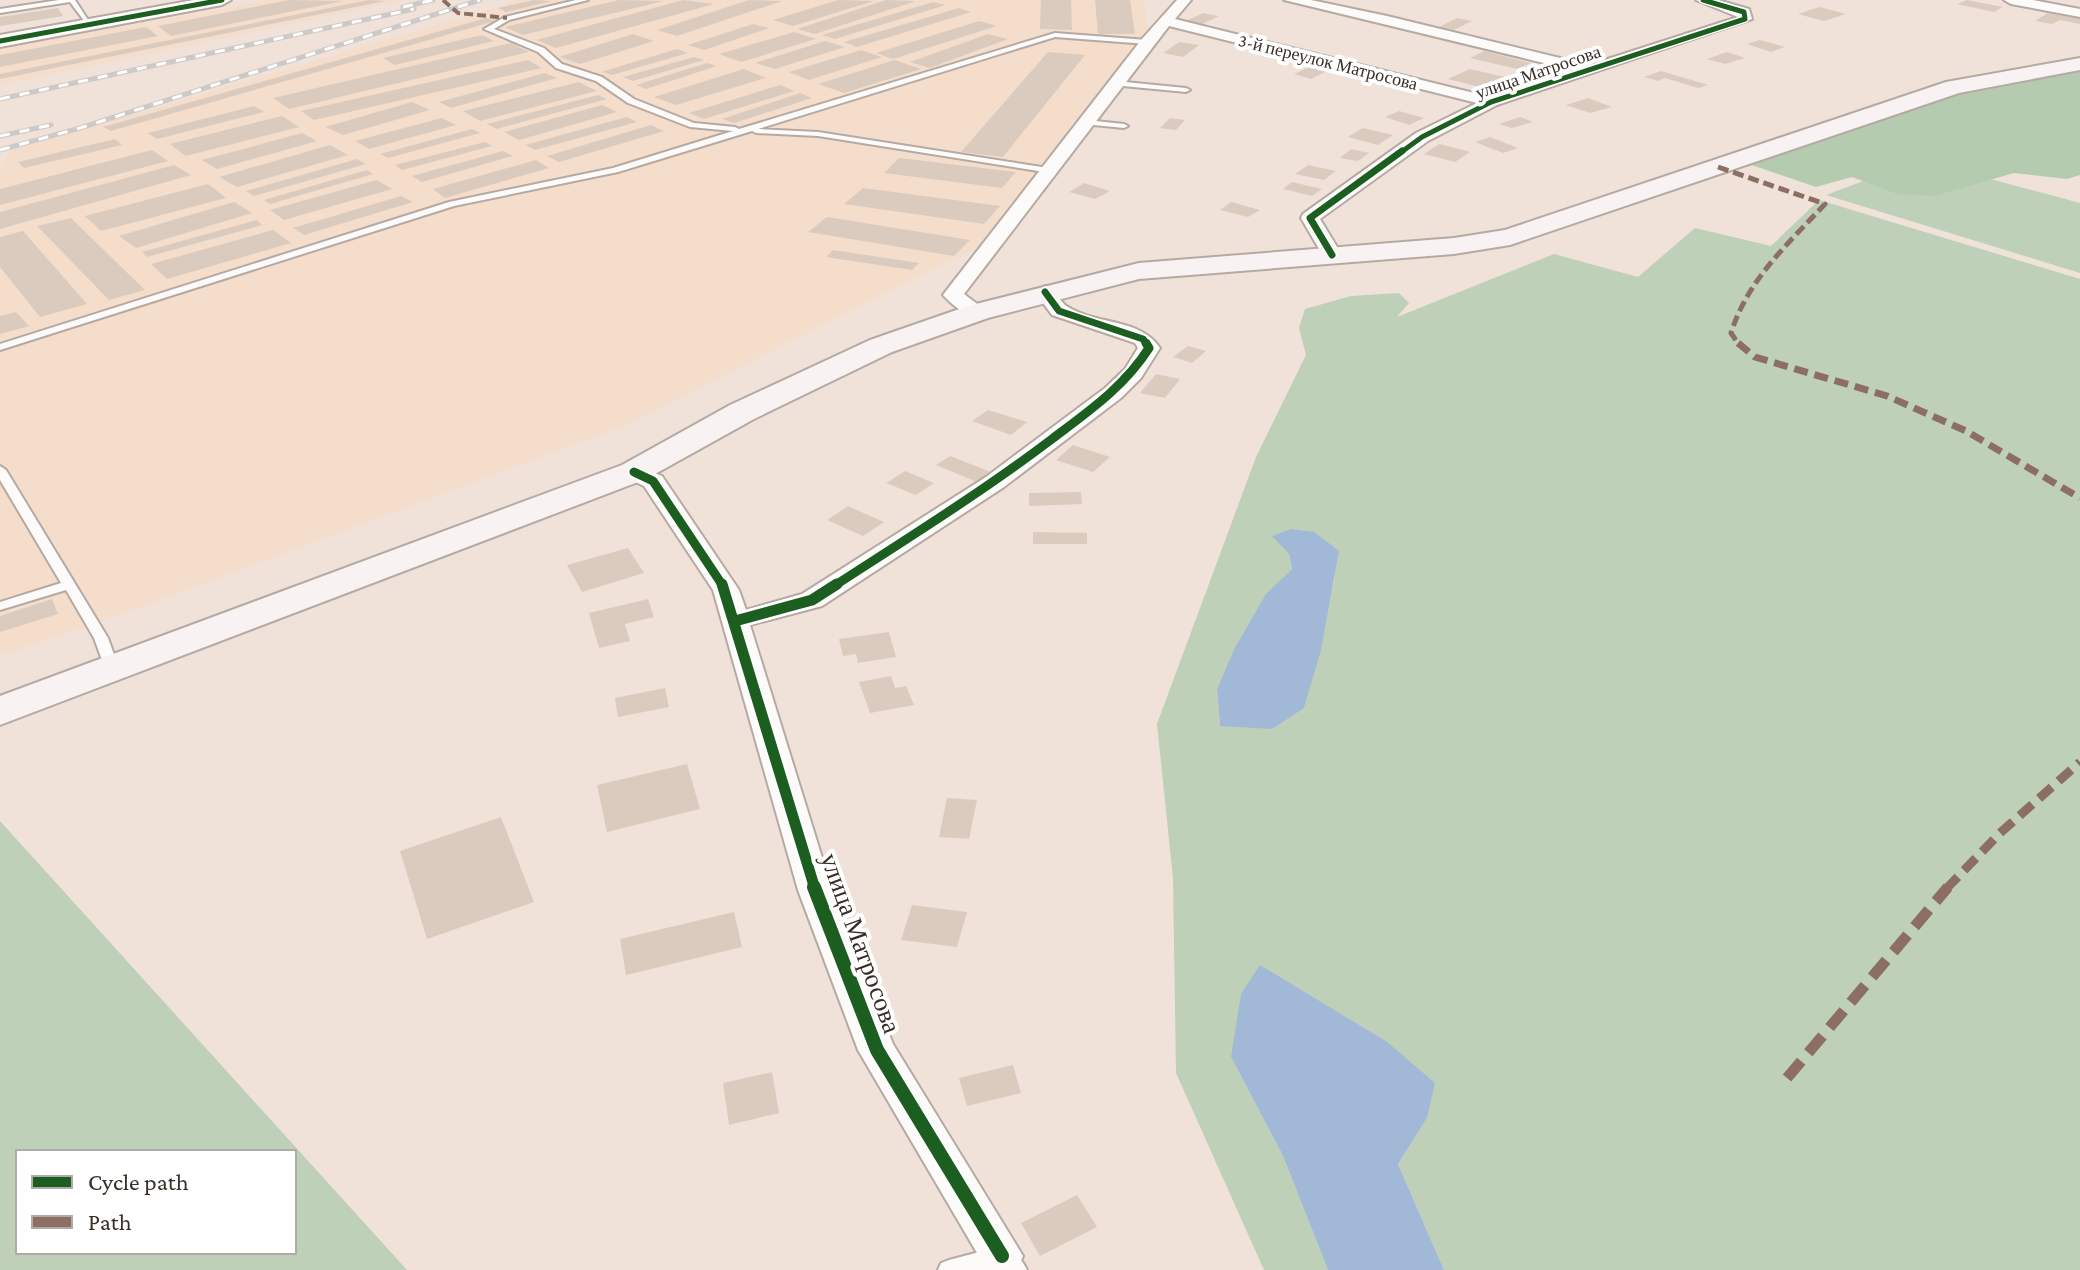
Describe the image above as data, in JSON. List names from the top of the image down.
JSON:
{
  "streets": {
    "street": ["3-й переулок Матросова", "улица Матросова"]
  },
  "crossings": [
    ["3-й переулок Матросова", "улица Матросова"]
  ],
  "legend": ["Cycle path", "Path"]
}
